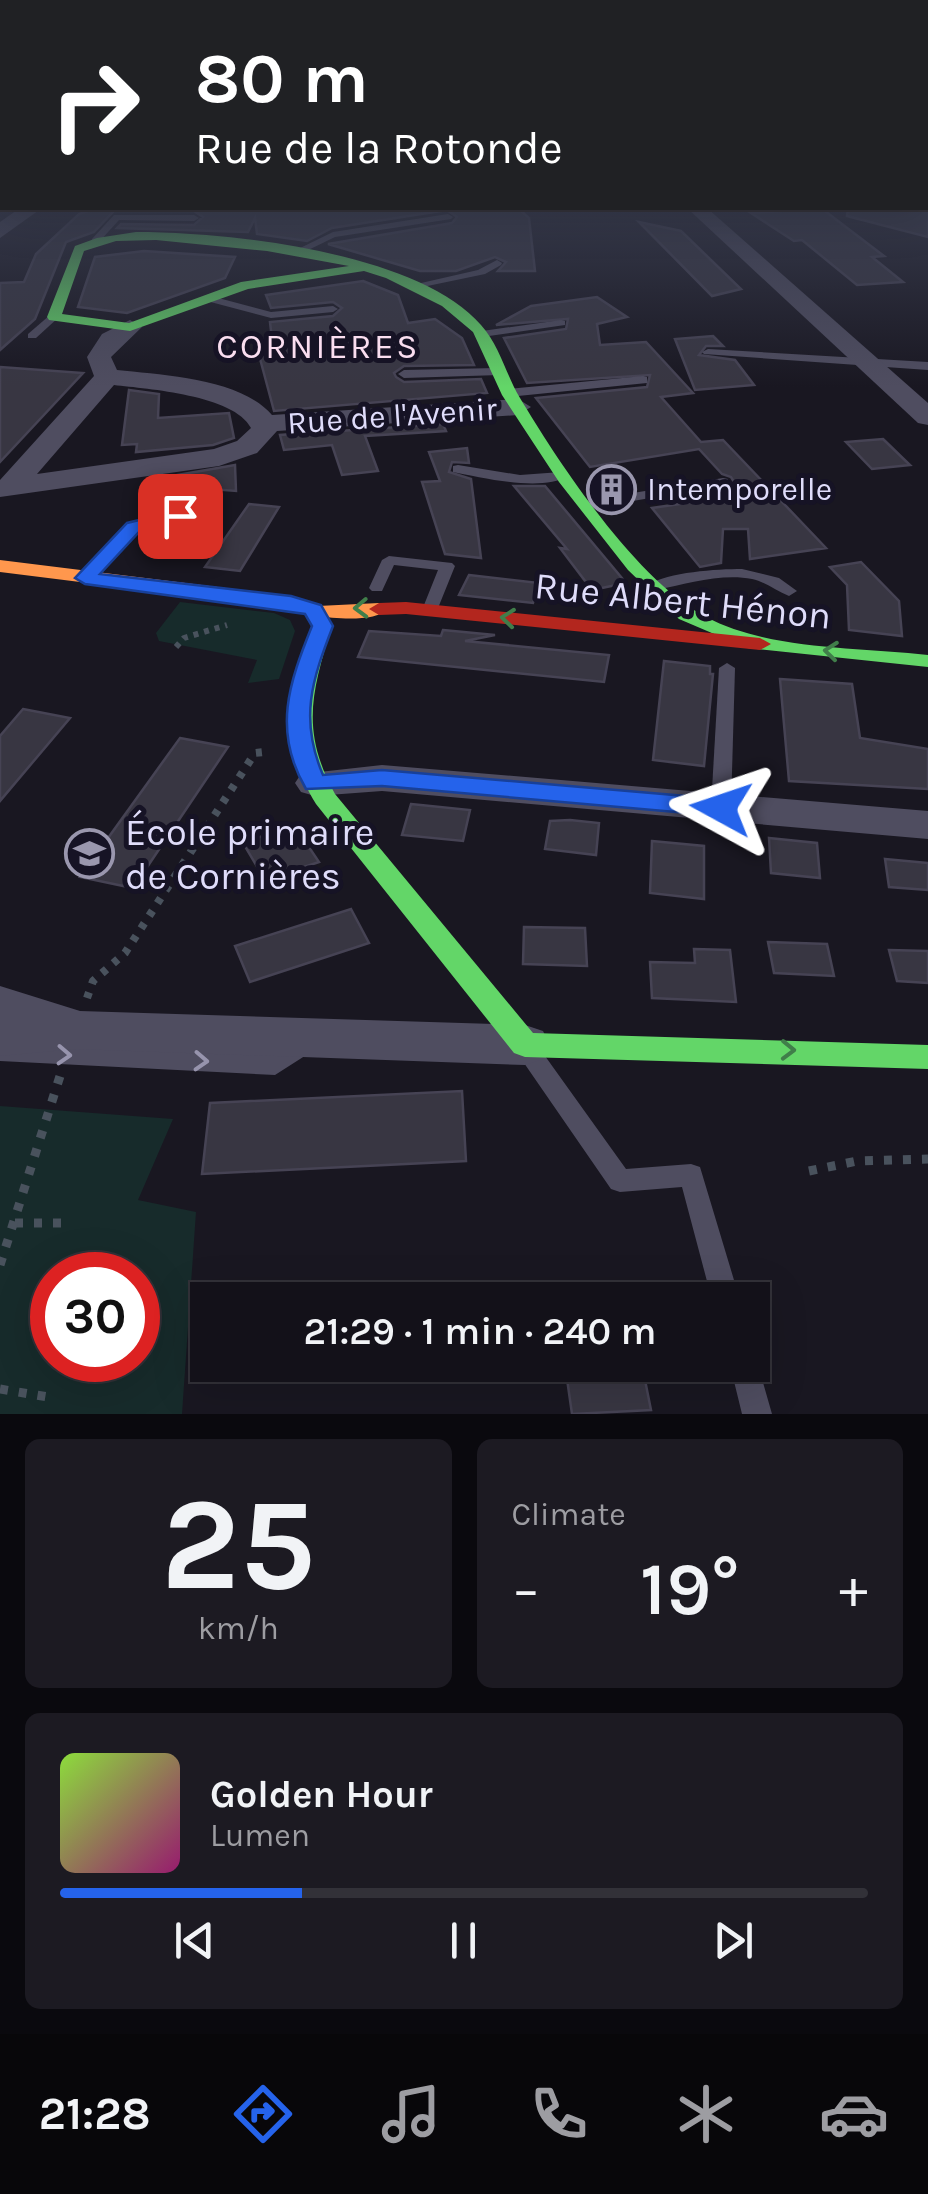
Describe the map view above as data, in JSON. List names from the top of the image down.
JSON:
{
  "streets": {
    "street": ["Rue de l'Avenir", "Rue Albert Hénon"]
  },
  "crossings": [
    ["Rue de l'Avenir", "Rue Albert Hénon"]
  ],
  "districts": ["CORNIÈRES"],
  "places": {
    "building": ["Intemporelle"],
    "school or university": ["École primaire de Cornières"]
  },
  "page": {
    "turn": ["80 m", "Rue de la Rotonde"],
    "limit": "30",
    "trip": "21:29 · 1 min · 240 m",
    "tile": [
      ["25", "km/h"],
      "Climate"
    ],
    "heat": ["−", "19°", "+"],
    "song": ["Golden Hour", "Lumen"],
    "tabs": "21:28"
  }
}
